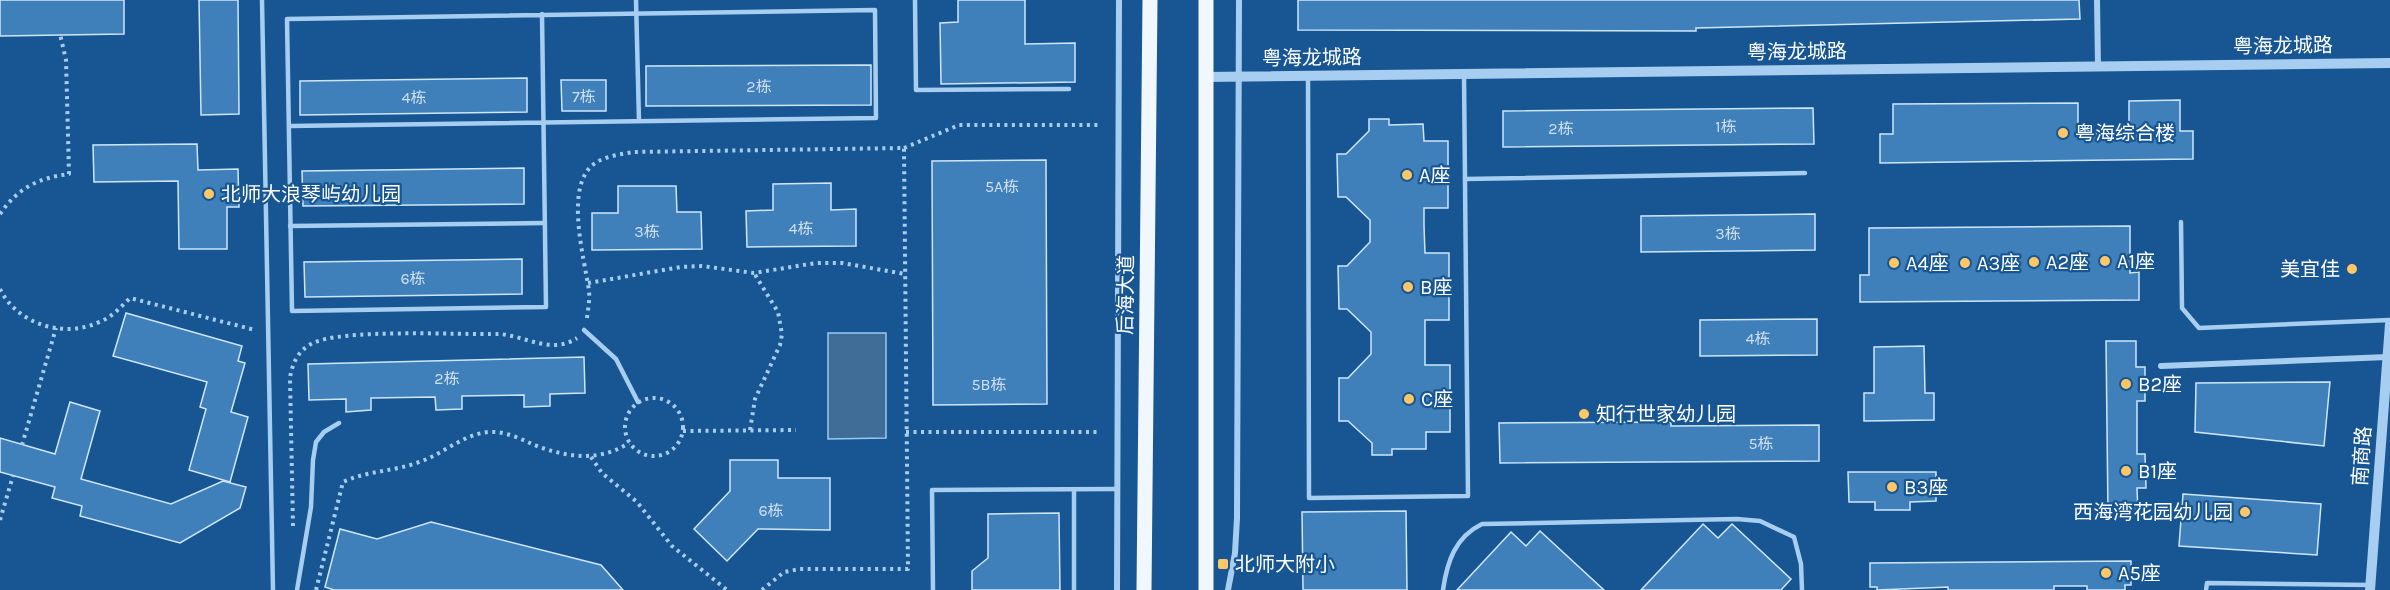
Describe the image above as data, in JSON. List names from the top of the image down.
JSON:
{
  "streets": {
    "main road": ["后海大道"],
    "street": ["粤海龙城路", "南商路"]
  },
  "places": {
    "other": [
      "粤海综合楼",
      "A座",
      "北师大浪琴屿幼儿园",
      "A1座",
      "A2座",
      "A4座",
      "A3座",
      "美宜佳",
      "B座",
      "B2座",
      "C座",
      "知行世家幼儿园",
      "B1座",
      "B3座",
      "西海湾花园幼儿园",
      "A5座"
    ],
    "transit": ["北师大附小"]
  },
  "house_numbers": [
    "2栋",
    "7栋",
    "4栋",
    "1栋",
    "2栋",
    "5A栋",
    "4栋",
    "3栋",
    "3栋",
    "6栋",
    "4栋",
    "2栋",
    "5B栋",
    "5栋",
    "6栋"
  ]
}
